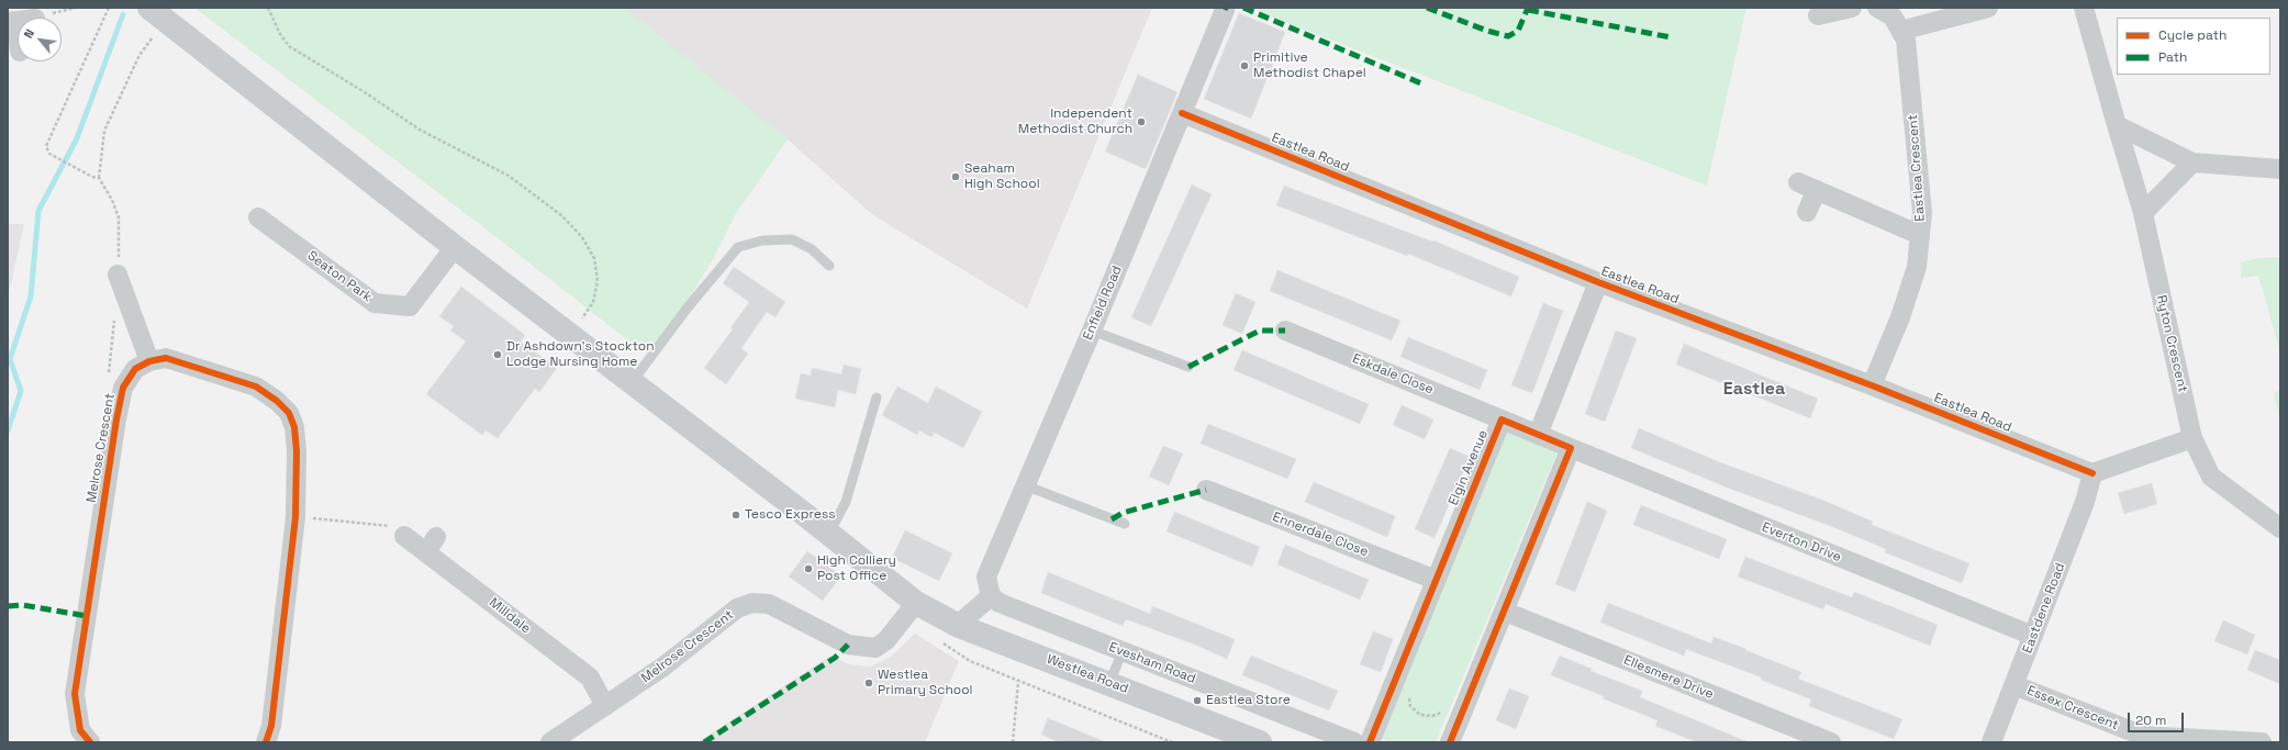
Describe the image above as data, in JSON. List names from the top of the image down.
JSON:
{
  "streets": {
    "main road": ["Westlea Road"],
    "street": [
      "Eastlea Road",
      "Eastlea Crescent",
      "Seaton Park",
      "Enfield Road",
      "Ryton Crescent",
      "Eskdale Close",
      "Melrose Crescent",
      "Elgin Avenue",
      "Ennerdale Close",
      "Everton Drive",
      "Eastdene Road",
      "Milldale",
      "Evesham Road",
      "Ellesmere Drive",
      "Essex Crescent"
    ]
  },
  "crossings": [
    ["Eastlea Road", "Eastlea Crescent"],
    ["Eastlea Road", "Enfield Road"],
    ["Eastlea Road", "Eastdene Road"],
    ["Seaton Park", "Westlea Road"],
    ["Enfield Road", "Evesham Road"],
    ["Eskdale Close", "Elgin Avenue"],
    ["Melrose Crescent", "Milldale"],
    ["Melrose Crescent", "Westlea Road"],
    ["Elgin Avenue", "Ennerdale Close"],
    ["Elgin Avenue", "Everton Drive"],
    ["Everton Drive", "Eastdene Road"],
    ["Eastdene Road", "Essex Crescent"]
  ],
  "districts": ["Eastlea"],
  "places": [
    "Primitive Methodist Chapel",
    "Independent Methodist Church",
    "Seaham High School",
    "Dr Ashdown's Stockton Lodge Nursing Home",
    "Tesco Express",
    "High Colliery Post Office",
    "Westlea Primary School",
    "Eastlea Store"
  ],
  "legend": ["Cycle path", "Path"],
  "scale_bar": "20 m",
  "north": "top left"
}
